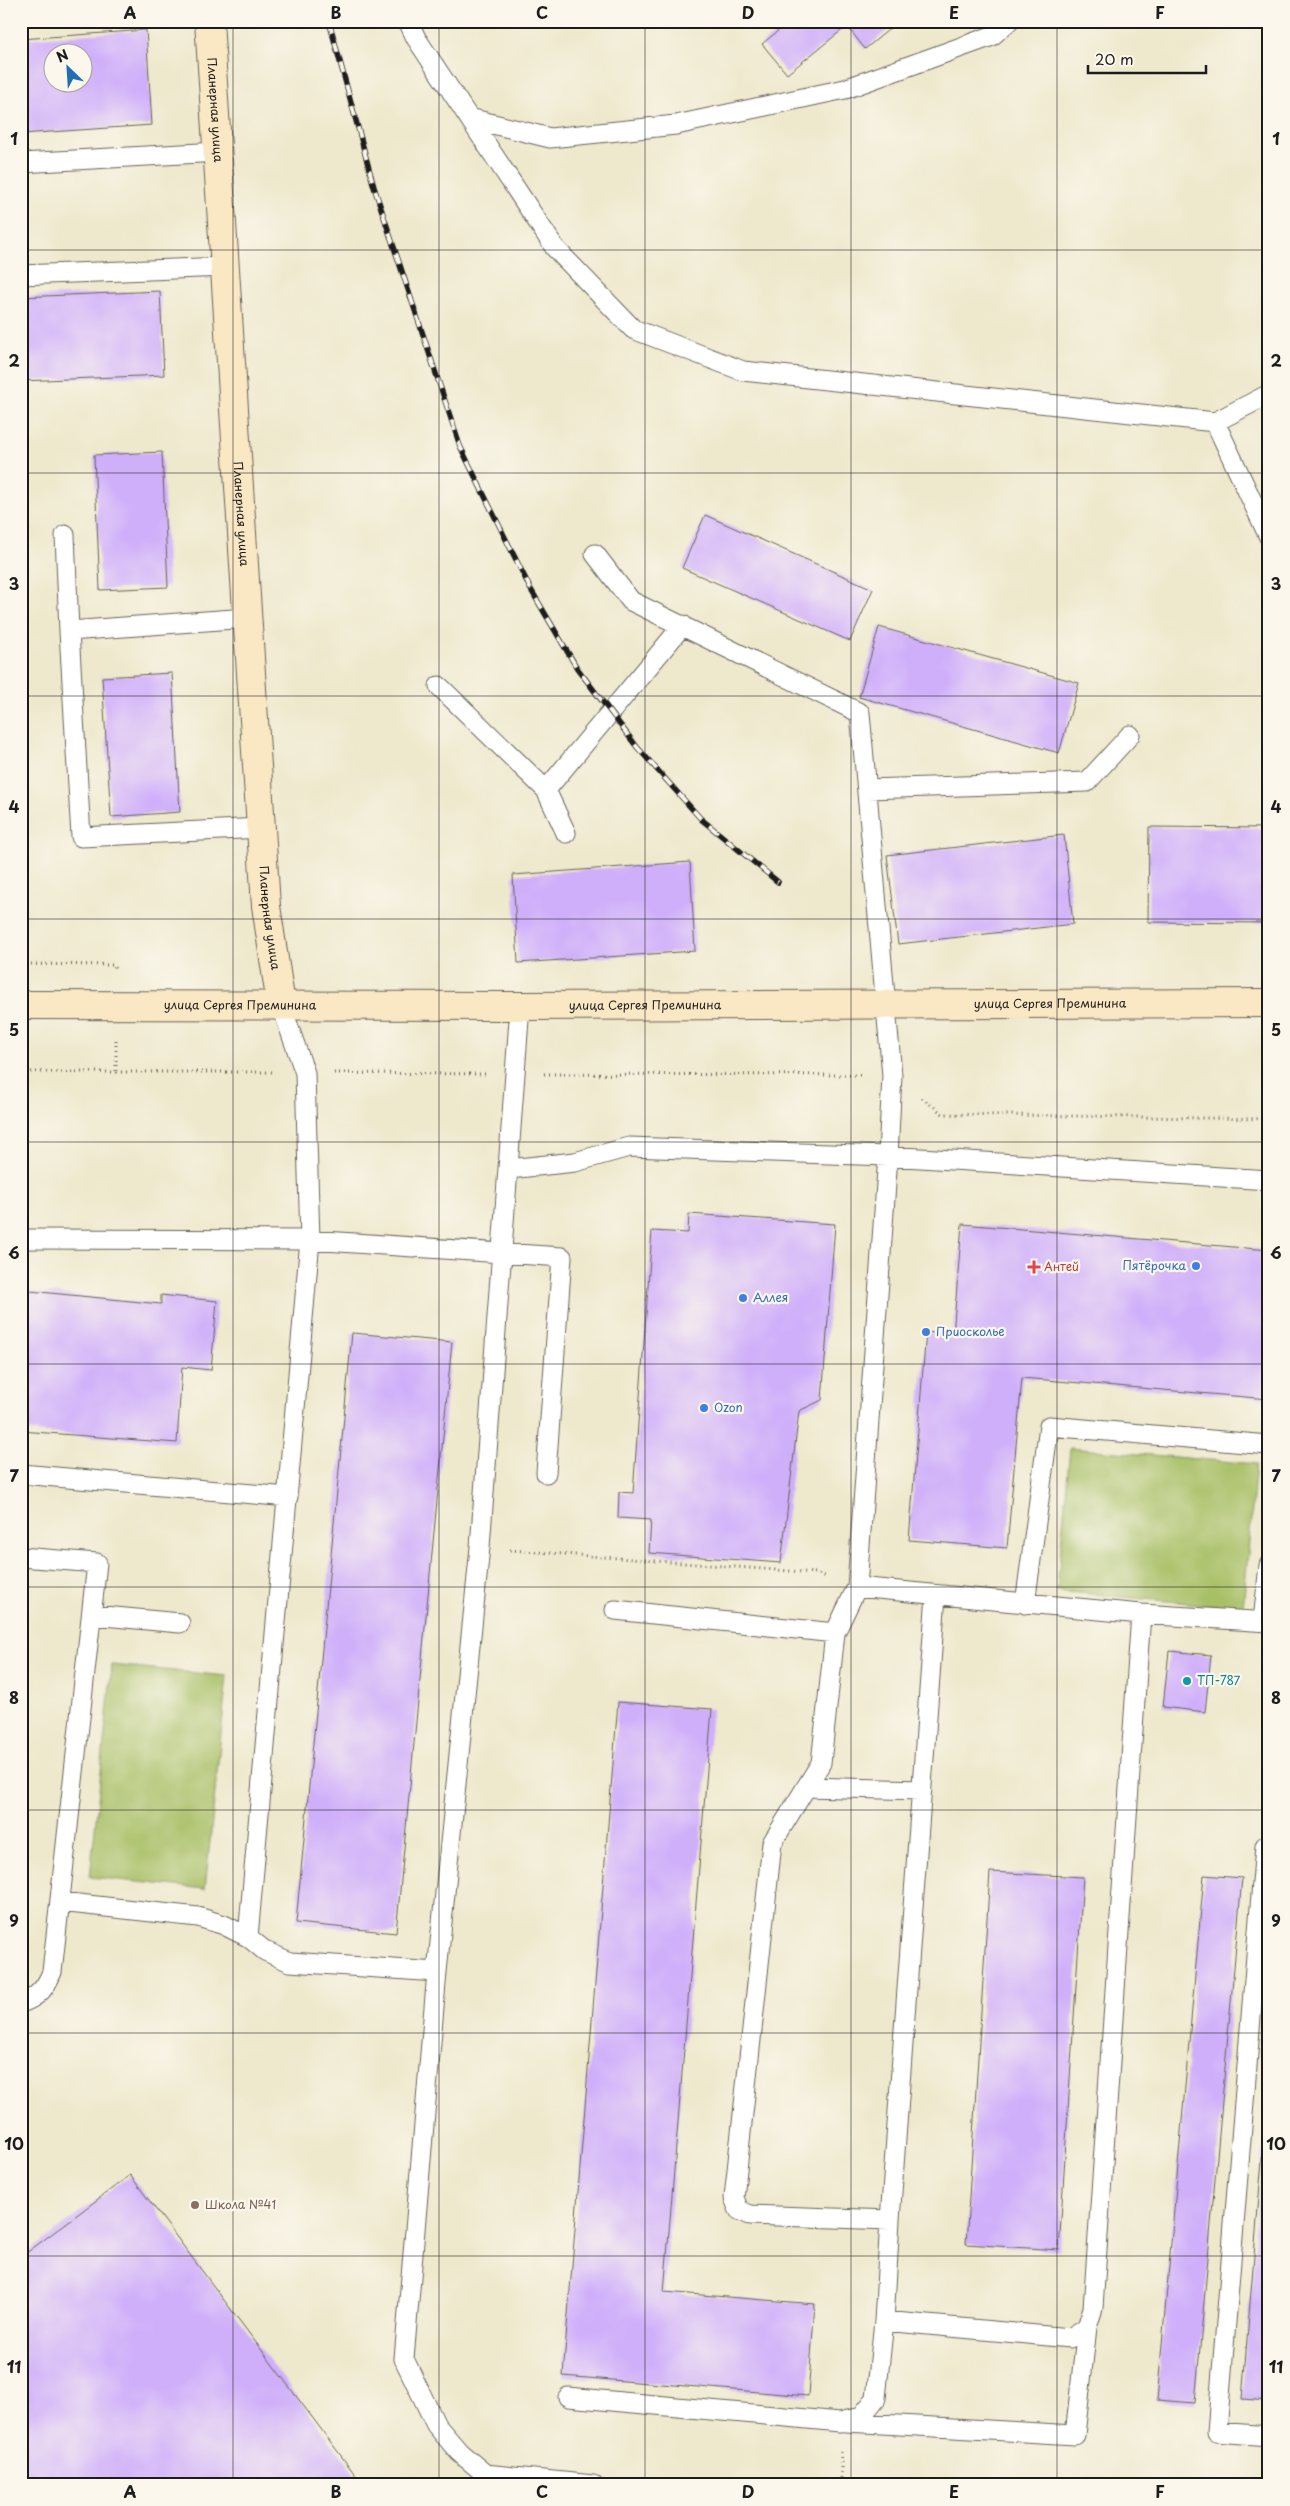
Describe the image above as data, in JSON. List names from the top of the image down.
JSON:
{
  "streets": {
    "street": ["Планерная улица", "улица Сергея Преминина"]
  },
  "crossings": [
    ["Планерная улица", "улица Сергея Преминина"]
  ],
  "places": {
    "other": [
      "Пятёрочка",
      "Аллея",
      "Приосколье",
      "Ozon",
      "ТП-787",
      "Школа №41"
    ],
    "health": ["Антей"]
  },
  "scale_bar": "20 m",
  "north": "top left",
  "grid": {
    "columns": [
      "A",
      "B",
      "C",
      "D",
      "E",
      "F"
    ],
    "rows": [
      "1",
      "2",
      "3",
      "4",
      "5",
      "6",
      "7",
      "8",
      "9",
      "10",
      "11"
    ]
  }
}
